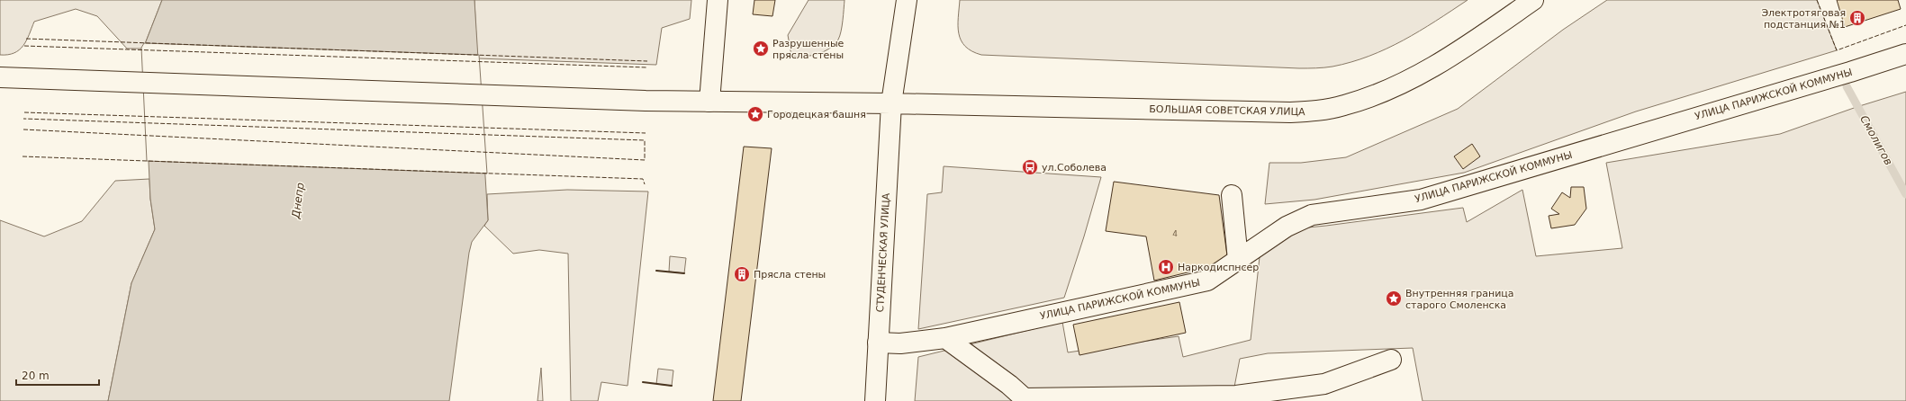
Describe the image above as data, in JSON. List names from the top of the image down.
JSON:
{
  "streets": {
    "main road": ["УЛИЦА ПАРИЖСКОЙ КОММУНЫ", "БОЛЬШАЯ СОВЕТСКАЯ УЛИЦА", "СТУДЕНЧЕСКАЯ УЛИЦА"]
  },
  "crossings": [
    ["УЛИЦА ПАРИЖСКОЙ КОММУНЫ", "СТУДЕНЧЕСКАЯ УЛИЦА"],
    ["БОЛЬШАЯ СОВЕТСКАЯ УЛИЦА", "СТУДЕНЧЕСКАЯ УЛИЦА"]
  ],
  "water": ["Смолигов", "Днепр"],
  "places": {
    "building": ["Электротяговая подстанция №1", "Прясла стены"],
    "place": ["Разрушенные прясла стены", "Городецкая башня", "Внутренняя граница старого Смоленска"],
    "bus stop": ["ул.Соболева"],
    "hospital": ["Наркодиспнсер"]
  },
  "house_numbers": ["4"],
  "scale_bar": "20 m"
}
